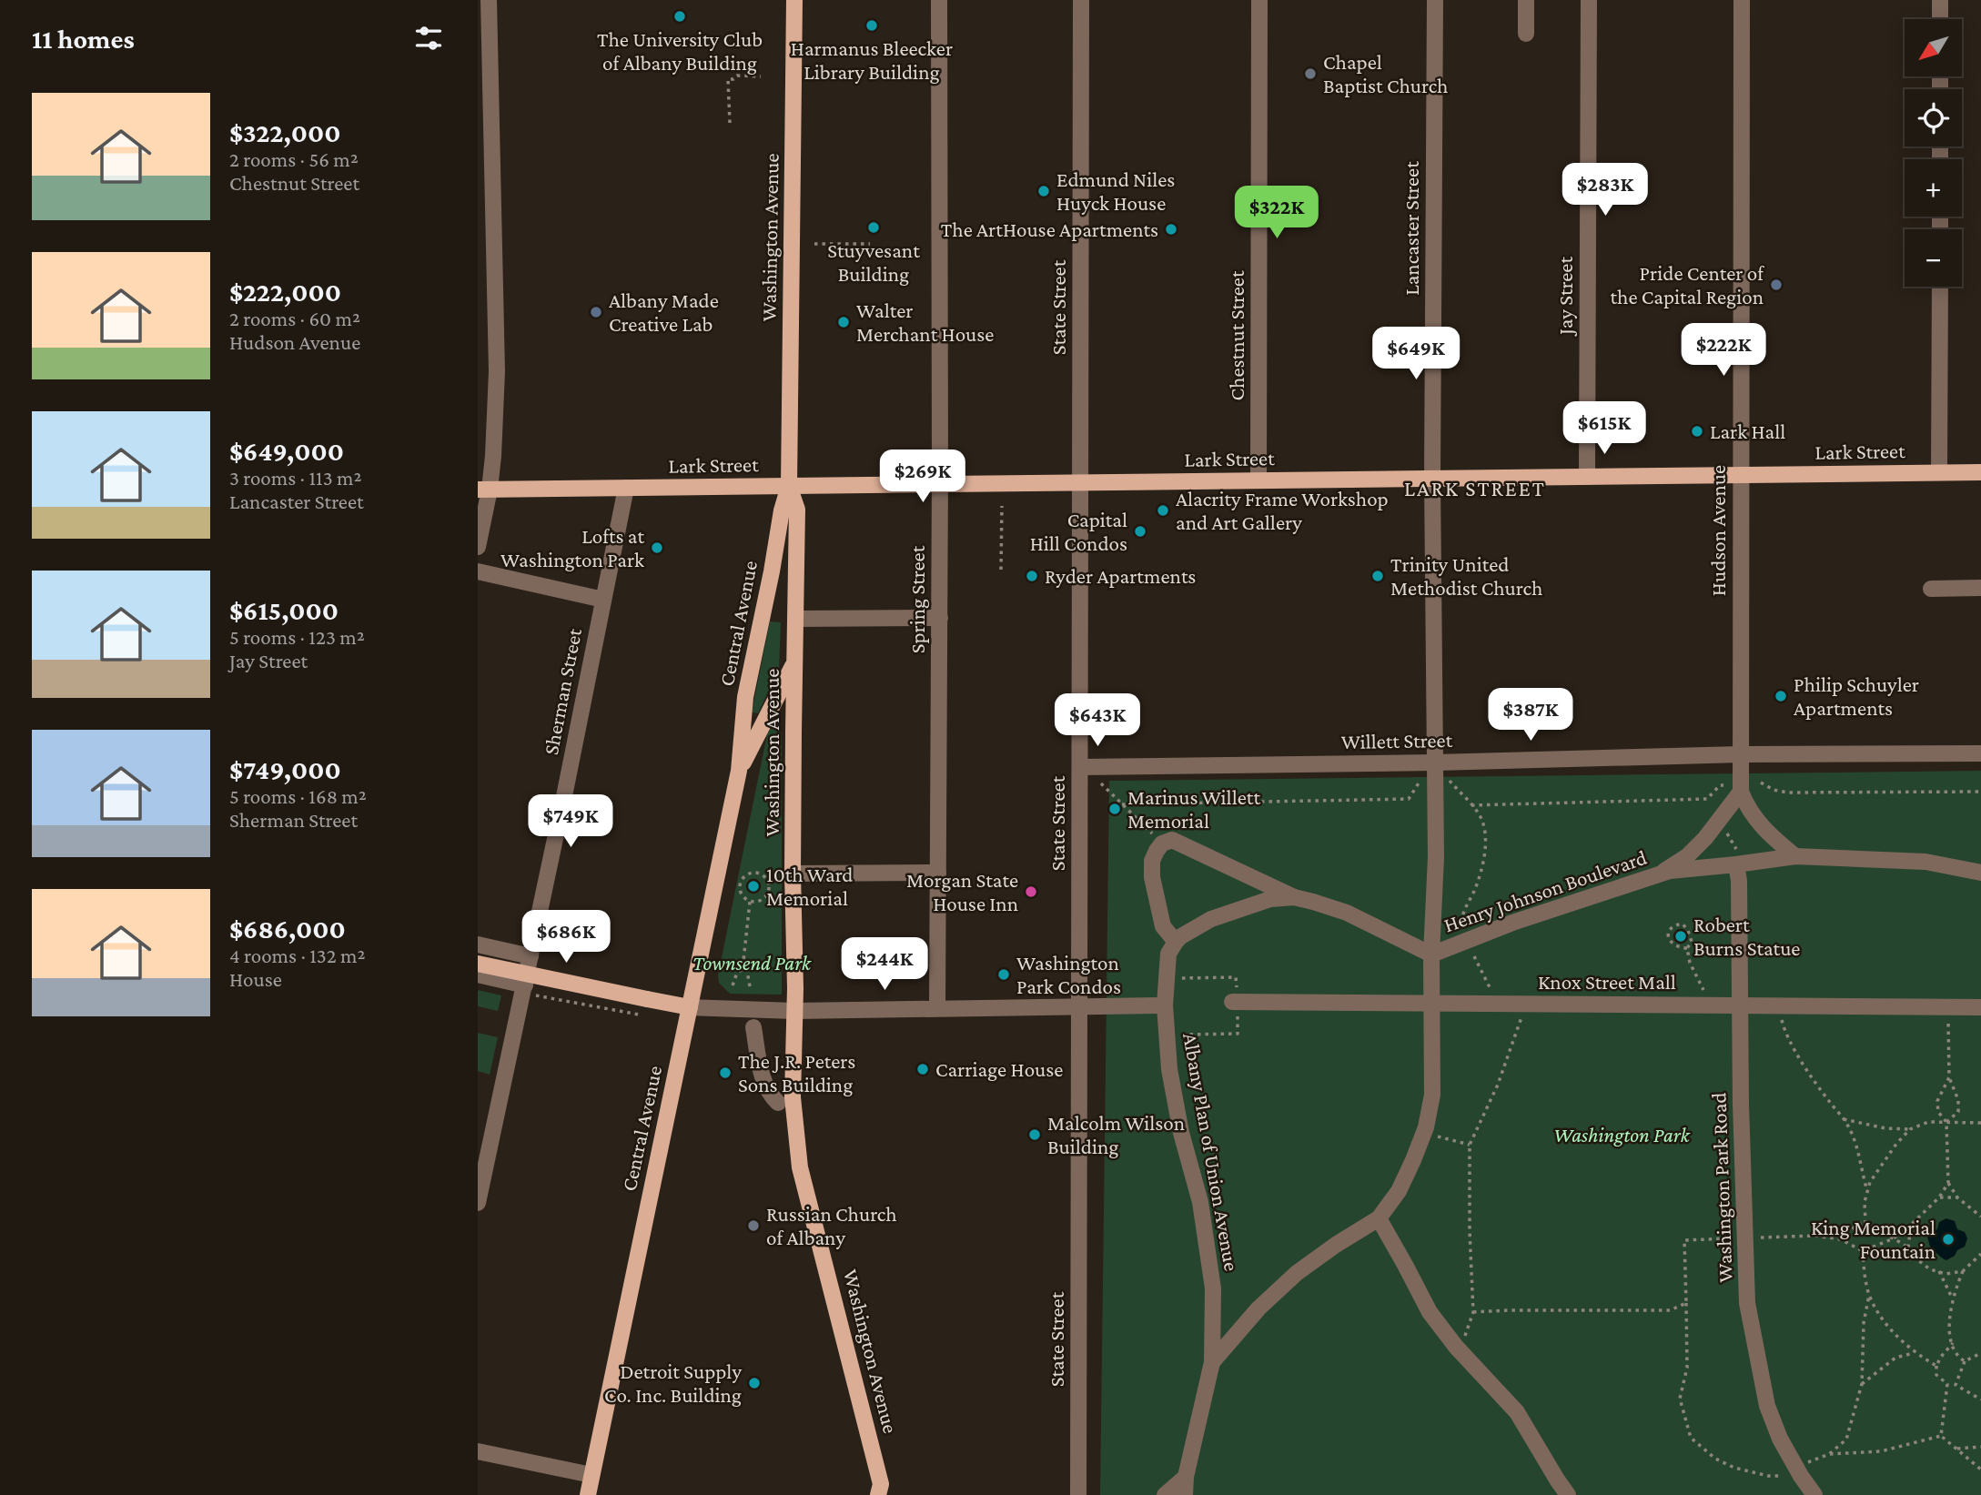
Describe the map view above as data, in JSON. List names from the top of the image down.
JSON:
{
  "streets": {
    "main road": ["Washington Avenue", "Lark Street", "Central Avenue"],
    "street": [
      "Lancaster Street",
      "Jay Street",
      "State Street",
      "Chestnut Street",
      "Hudson Avenue",
      "Spring Street",
      "Sherman Street",
      "Willett Street",
      "Henry Johnson Boulevard",
      "Knox Street Mall",
      "Albany Plan of Union Avenue",
      "Washington Park Road"
    ]
  },
  "crossings": [
    ["Lancaster Street", "Lark Street"],
    ["Lancaster Street", "Willett Street"],
    ["Washington Avenue", "Lark Street"],
    ["Washington Avenue", "Central Avenue"],
    ["Jay Street", "Lark Street"],
    ["State Street", "Lark Street"],
    ["State Street", "Willett Street"],
    ["Chestnut Street", "Lark Street"],
    ["Lark Street", "Hudson Avenue"],
    ["Lark Street", "Spring Street"],
    ["Lark Street", "Central Avenue"],
    ["Lark Street", "Sherman Street"],
    ["Hudson Avenue", "Willett Street"],
    ["Henry Johnson Boulevard", "Washington Park Road"],
    ["Knox Street Mall", "Washington Park Road"]
  ],
  "districts": ["LARK STREET"],
  "parks": ["Townsend Park", "Washington Park"],
  "places": [
    "The University Club of Albany Building",
    "Harmanus Bleecker Library Building",
    "Chapel Baptist Church",
    "Edmund Niles Huyck House",
    "Stuyvesant Building",
    "The ArtHouse Apartments",
    "Pride Center of the Capital Region",
    "Albany Made Creative Lab",
    "Walter Merchant House",
    "Lark Hall",
    "Alacrity Frame Workshop and Art Gallery",
    "Capital Hill Condos",
    "Lofts at Washington Park",
    "Ryder Apartments",
    "Trinity United Methodist Church",
    "Philip Schuyler Apartments",
    "Marinus Willett Memorial",
    "10th Ward Memorial",
    "Morgan State House Inn",
    "Robert Burns Statue",
    "Washington Park Condos",
    "Carriage House",
    "The J.R. Peters Sons Building",
    "Malcolm Wilson Building",
    "Russian Church of Albany",
    "King Memorial Fountain",
    "Detroit Supply Co. Inc. Building"
  ],
  "north": "bottom left",
  "page": {
    "heading": "11 homes",
    "map_buttons": ["+", "−"],
    "list": [
      {
        "name": "$322,000",
        "note": "2 rooms · 56 m² · Chestnut Street"
      },
      {
        "name": "$222,000",
        "note": "2 rooms · 60 m² · Hudson Avenue"
      },
      {
        "name": "$649,000",
        "note": "3 rooms · 113 m² · Lancaster Street"
      },
      {
        "name": "$615,000",
        "note": "5 rooms · 123 m² · Jay Street"
      },
      {
        "name": "$749,000",
        "note": "5 rooms · 168 m² · Sherman Street"
      },
      {
        "name": "$686,000",
        "note": "4 rooms · 132 m² · House"
      }
    ],
    "price": [
      "$283K",
      "$322K",
      "$222K",
      "$649K",
      "$615K",
      "$269K",
      "$387K",
      "$643K",
      "$749K",
      "$686K",
      "$244K"
    ]
  }
}
